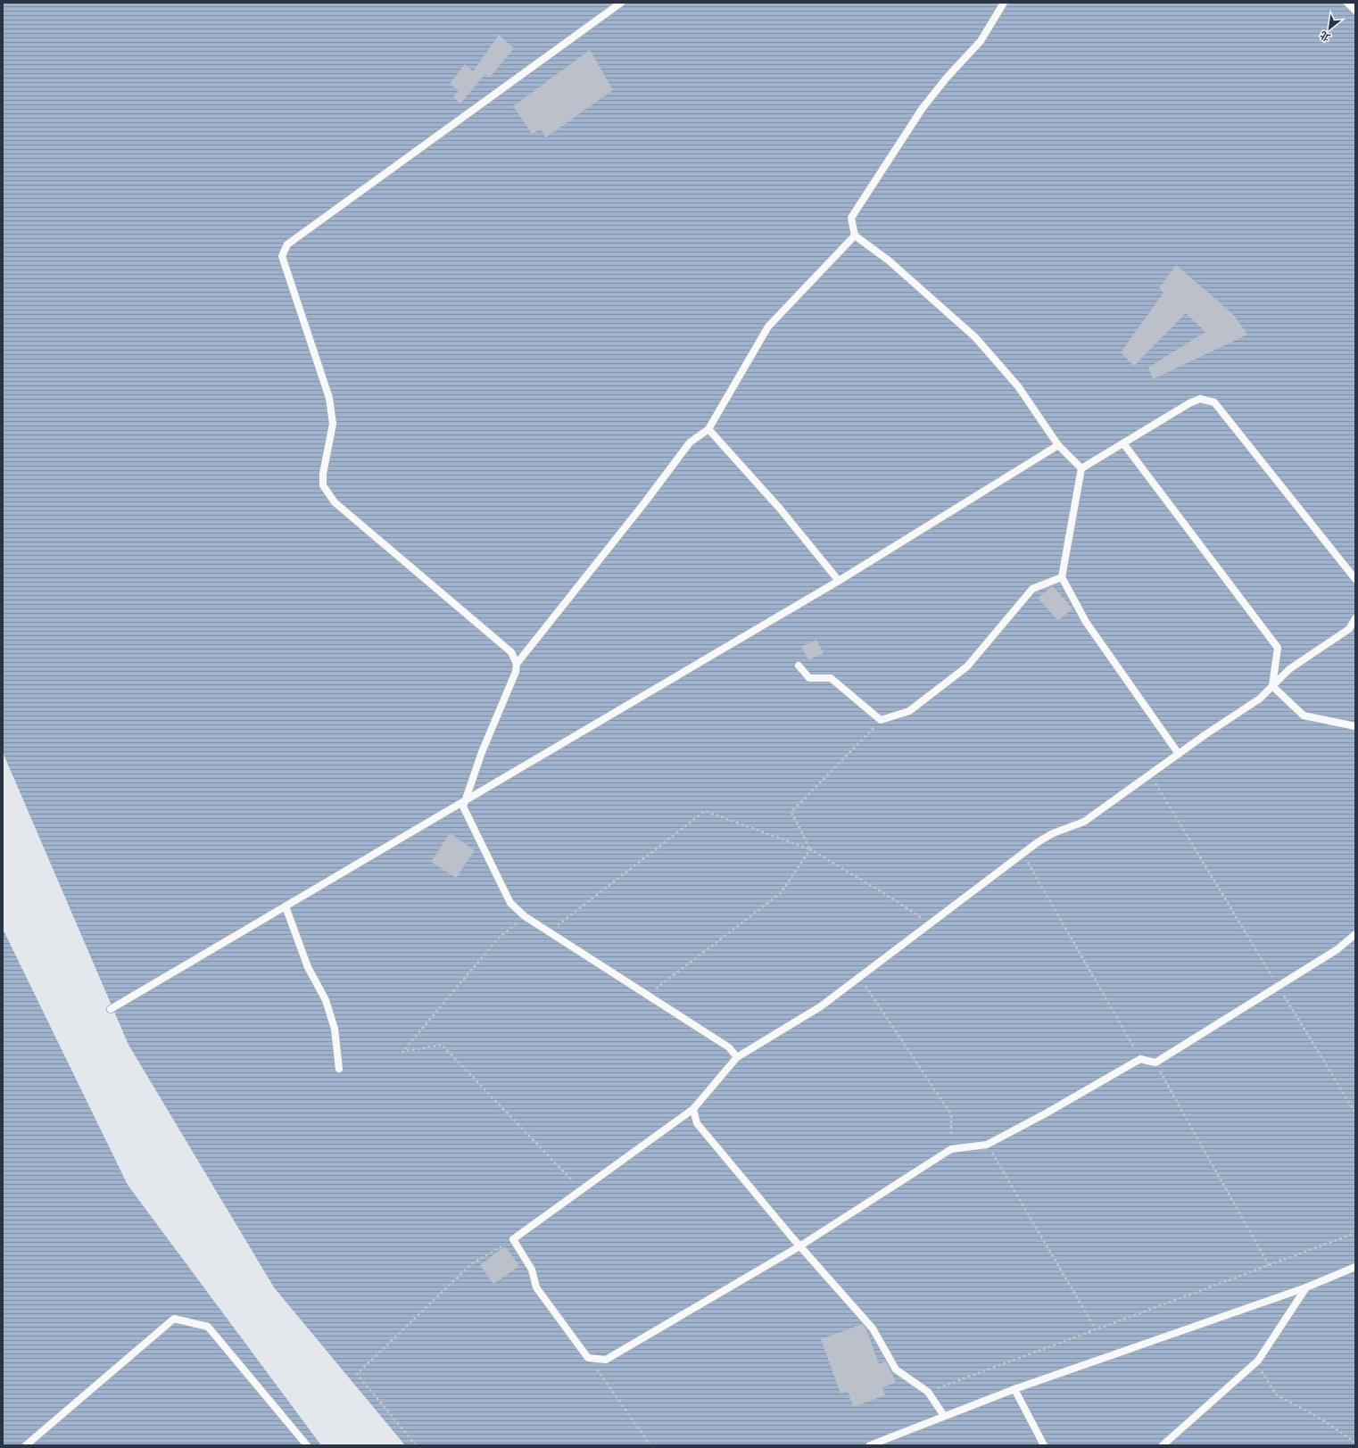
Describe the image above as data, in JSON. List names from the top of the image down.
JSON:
{
  "north": "bottom left"
}
